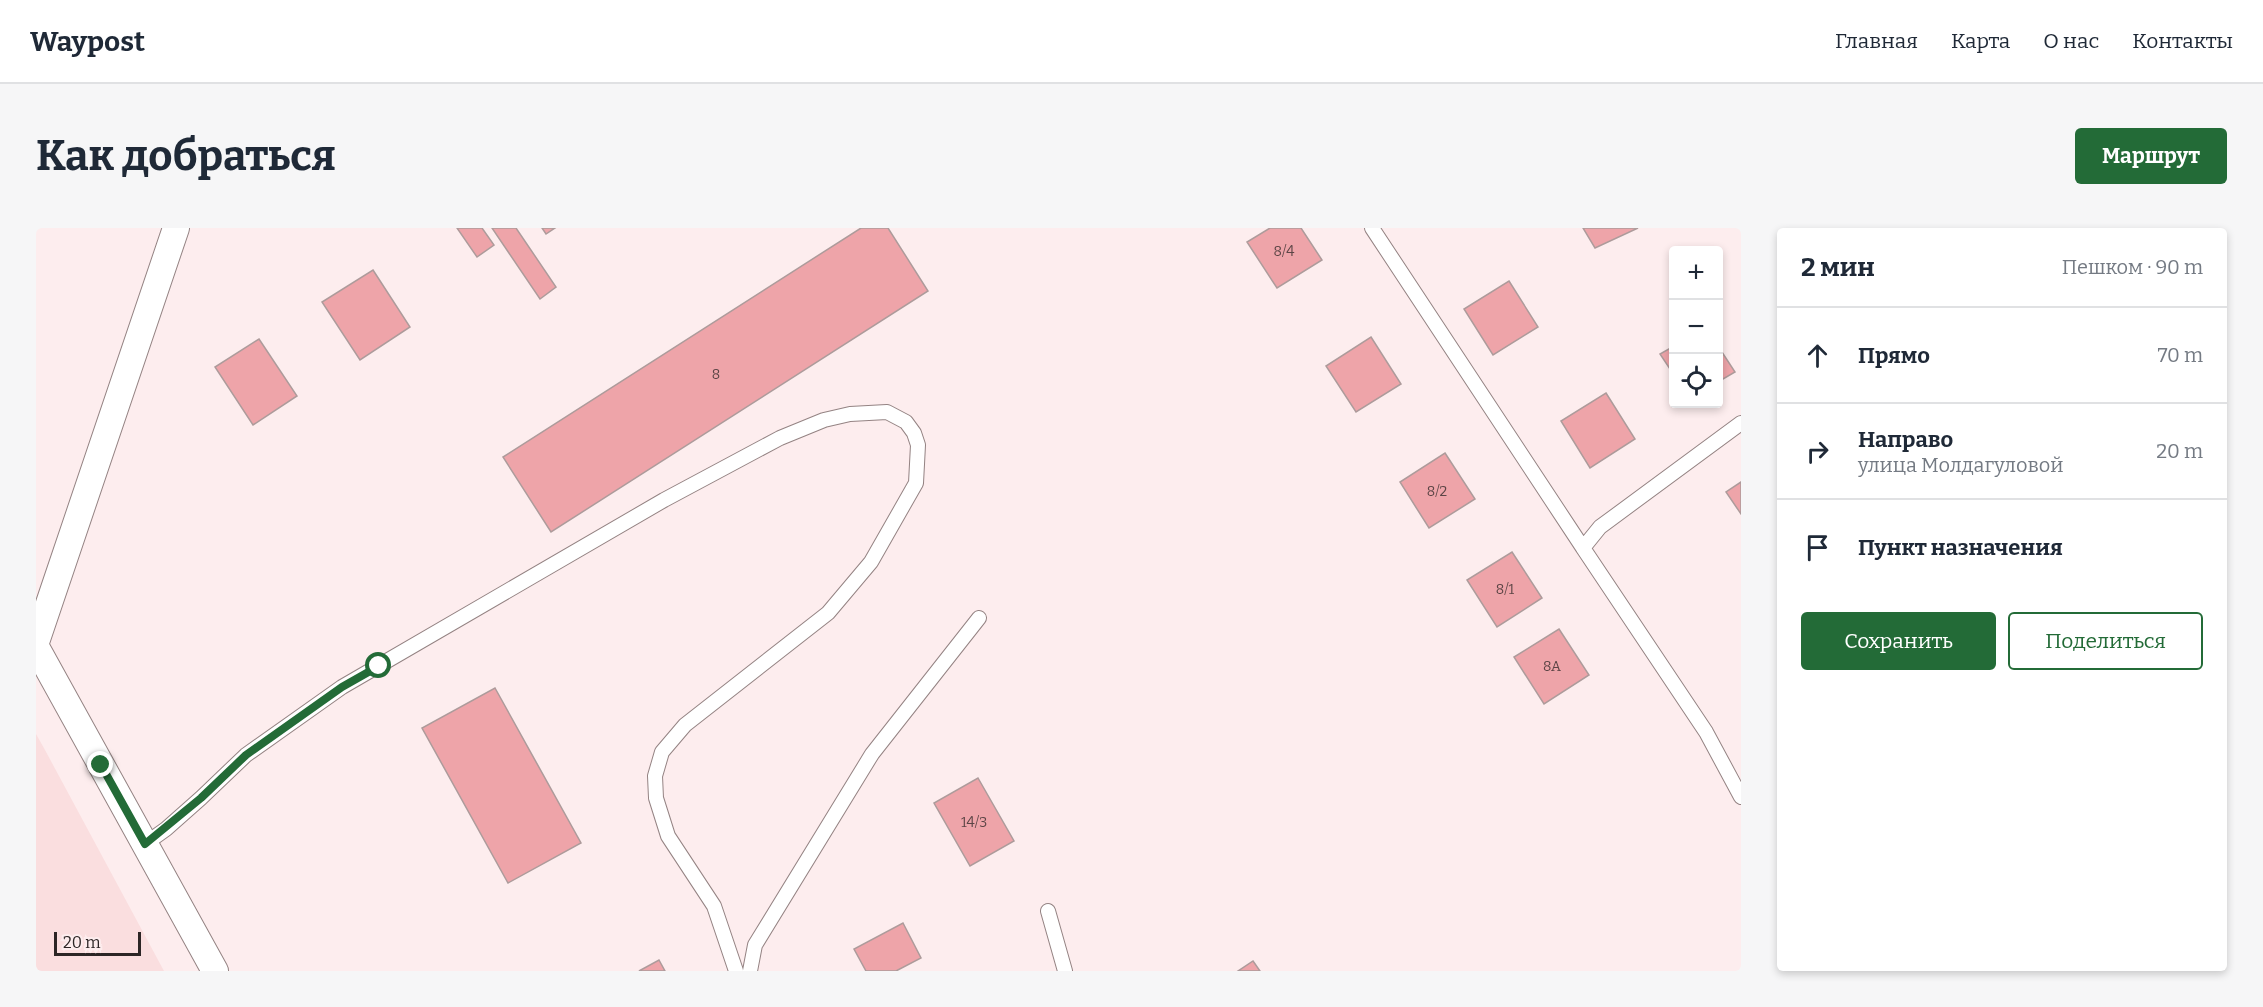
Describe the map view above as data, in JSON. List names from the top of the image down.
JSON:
{
  "house_numbers": [
    "8/4",
    "8",
    "8/2",
    "8/1",
    "8А",
    "14/3"
  ],
  "scale_bar": "20 m",
  "page": {
    "header": "Waypost",
    "nav": [
      "Главная",
      "Карта",
      "О нас",
      "Контакты"
    ],
    "buttons": [
      "Маршрут",
      ["Сохранить", "Поделиться"]
    ],
    "title": "Как добраться",
    "heading": ["2 мин", "Пешком · 90 m"],
    "map_buttons": ["+", "−"],
    "list": [
      ["Прямо", "70 m"],
      ["Направо", "улица Молдагуловой", "20 m"],
      "Пункт назначения"
    ],
    "scale": "20 m"
  }
}
